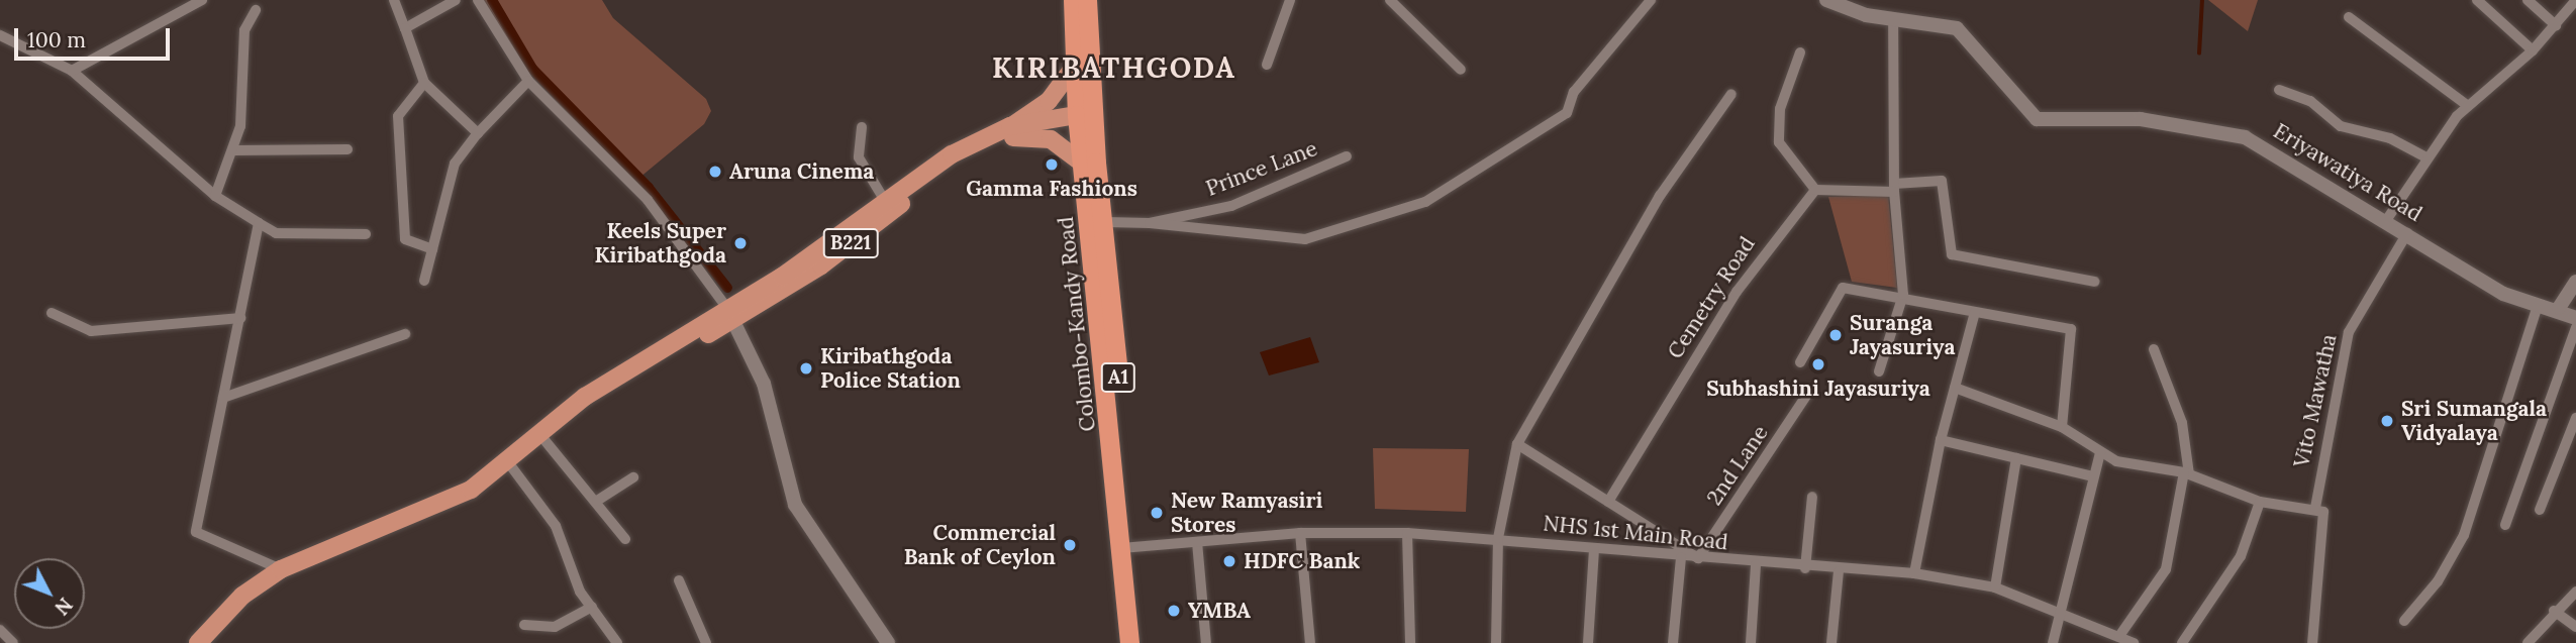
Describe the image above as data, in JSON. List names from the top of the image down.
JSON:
{
  "streets": {
    "highway": ["Colombo-Kandy Road", "A1"],
    "main road": ["B221"],
    "street": [
      "Prince Lane",
      "Eriyawatiya Road",
      "Cemetry Road",
      "Vito Mawatha",
      "2nd Lane",
      "NHS 1st Main Road"
    ]
  },
  "crossings": [
    ["Prince Lane", "Colombo-Kandy Road"],
    ["Eriyawatiya Road", "Vito Mawatha"],
    ["B221", "Colombo-Kandy Road"],
    ["Colombo-Kandy Road", "NHS 1st Main Road"],
    ["2nd Lane", "NHS 1st Main Road"]
  ],
  "districts": ["KIRIBATHGODA"],
  "places": [
    "Gamma Fashions",
    "Aruna Cinema",
    "Keels Super Kiribathgoda",
    "Suranga Jayasuriya",
    "Subhashini Jayasuriya",
    "Kiribathgoda Police Station",
    "Sri Sumangala Vidyalaya",
    "New Ramyasiri Stores",
    "Commercial Bank of Ceylon",
    "HDFC Bank",
    "YMBA"
  ],
  "scale_bar": "100 m",
  "north": "bottom right"
}
